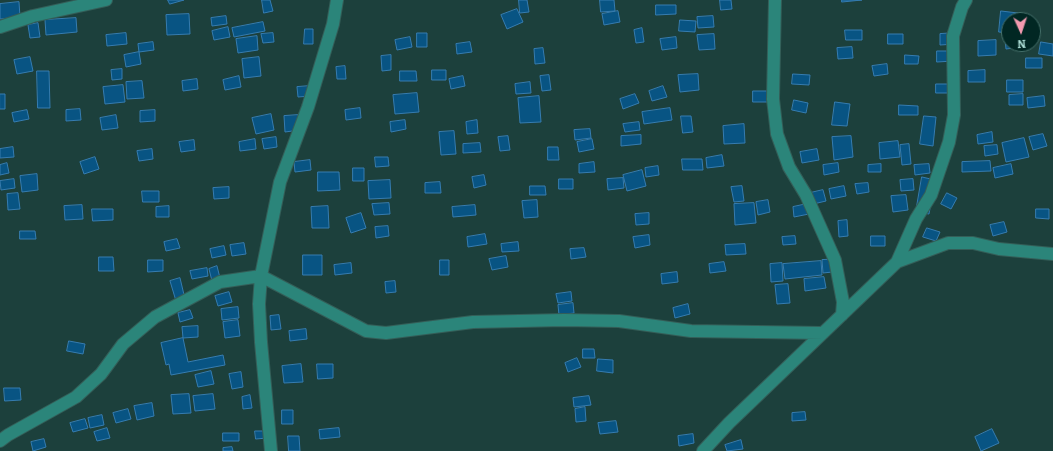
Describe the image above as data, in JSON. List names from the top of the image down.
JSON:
{
  "north": "bottom"
}
